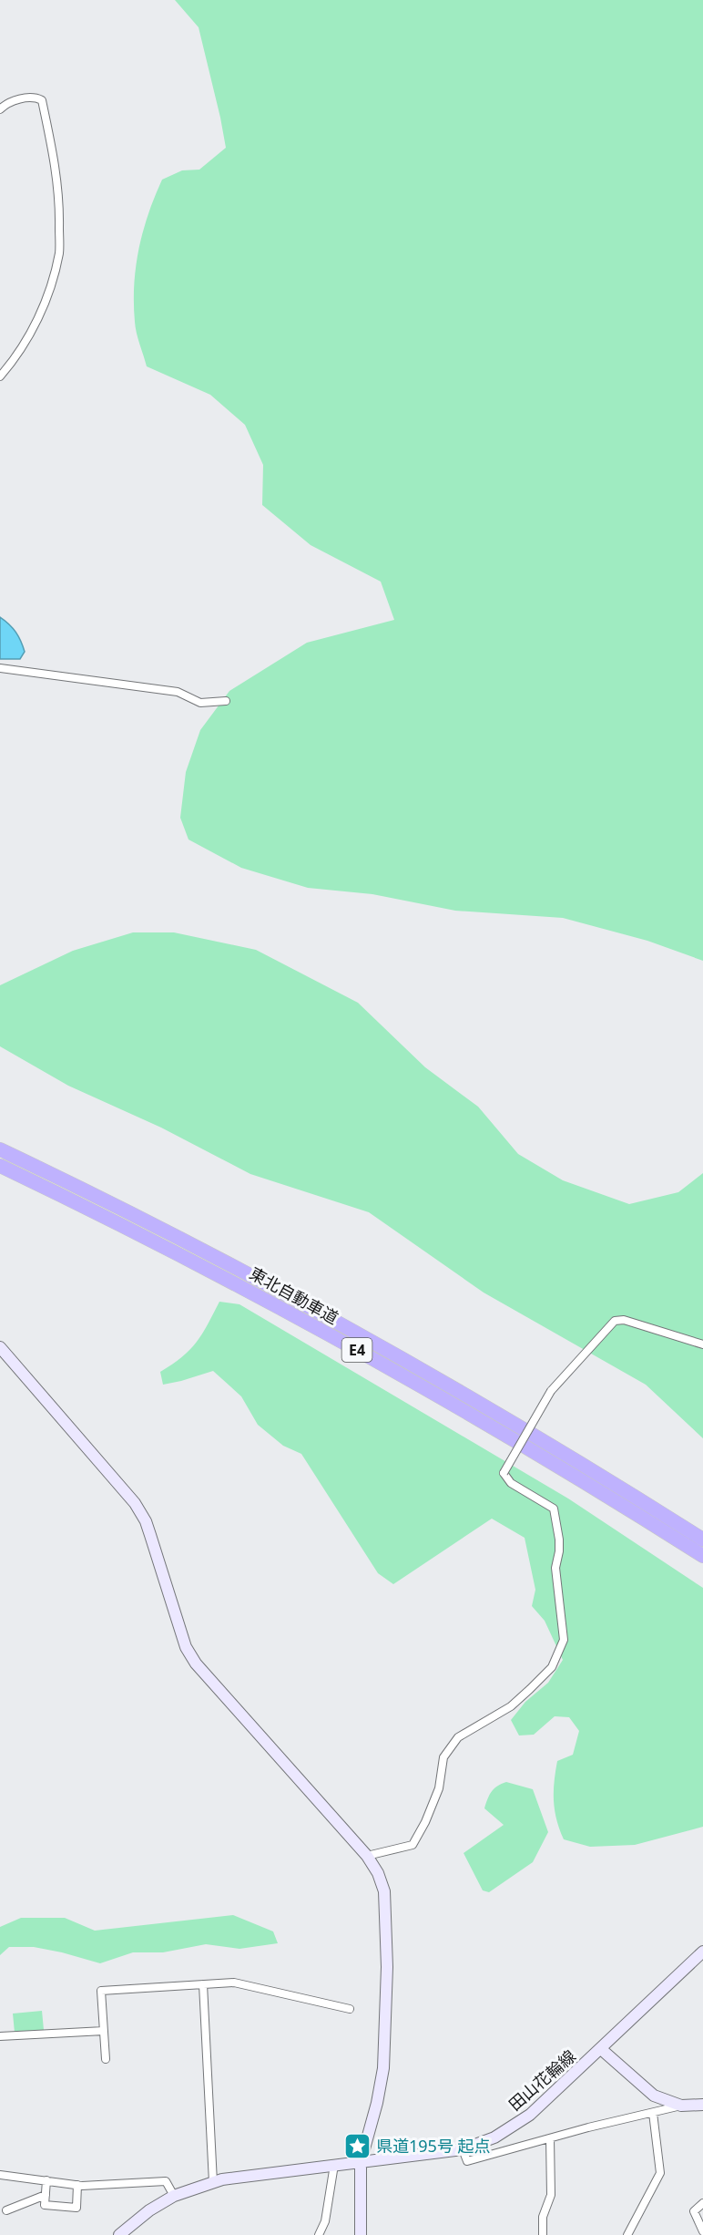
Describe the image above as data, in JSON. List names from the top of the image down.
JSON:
{
  "streets": {
    "highway": ["東北自動車道", "E4"],
    "street": ["田山花輪線"]
  },
  "places": {
    "place": ["県道195号 起点"]
  }
}
